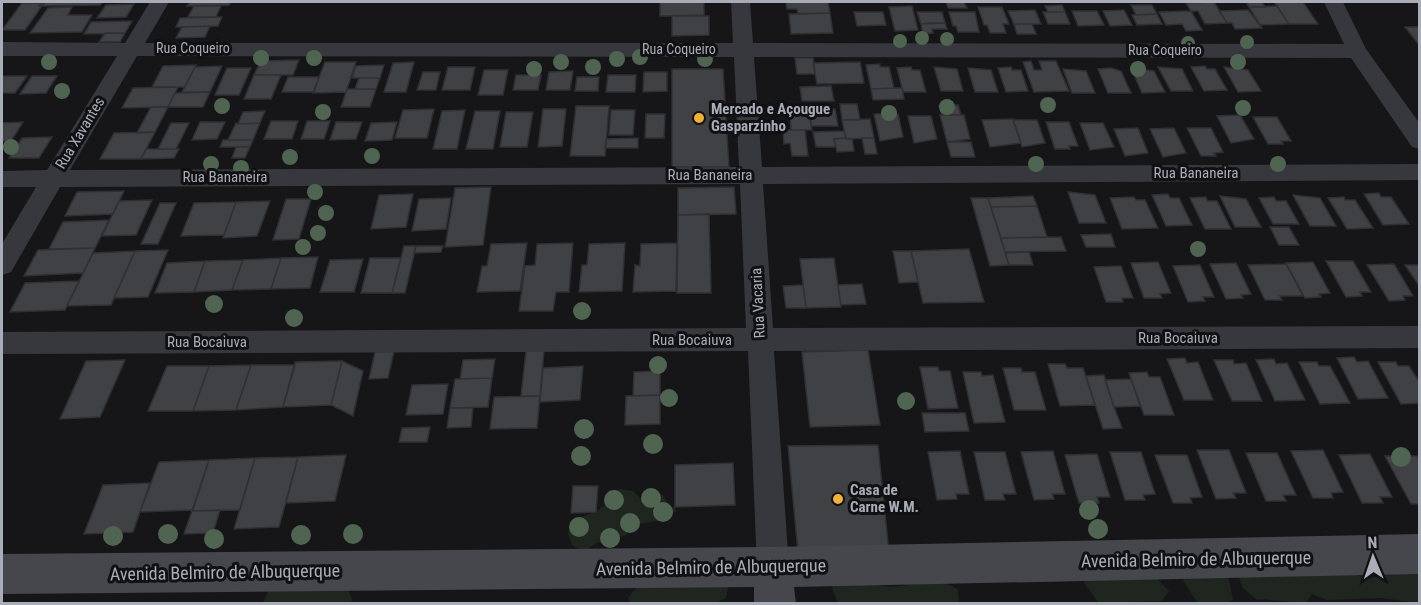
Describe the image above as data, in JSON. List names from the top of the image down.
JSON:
{
  "streets": {
    "main road": ["Avenida Belmiro de Albuquerque"],
    "street": [
      "Rua Coqueiro",
      "Rua Xavantes",
      "Rua Bananeira",
      "Rua Vacaria",
      "Rua Bocaiuva"
    ]
  },
  "crossings": [
    ["Rua Coqueiro", "Rua Xavantes"],
    ["Rua Coqueiro", "Rua Vacaria"],
    ["Rua Xavantes", "Rua Bananeira"],
    ["Rua Bananeira", "Rua Vacaria"],
    ["Rua Vacaria", "Rua Bocaiuva"],
    ["Rua Vacaria", "Avenida Belmiro de Albuquerque"]
  ],
  "places": ["Mercado e Açougue Gasparzinho", "Casa de Carne W.M."],
  "north": "top"
}
